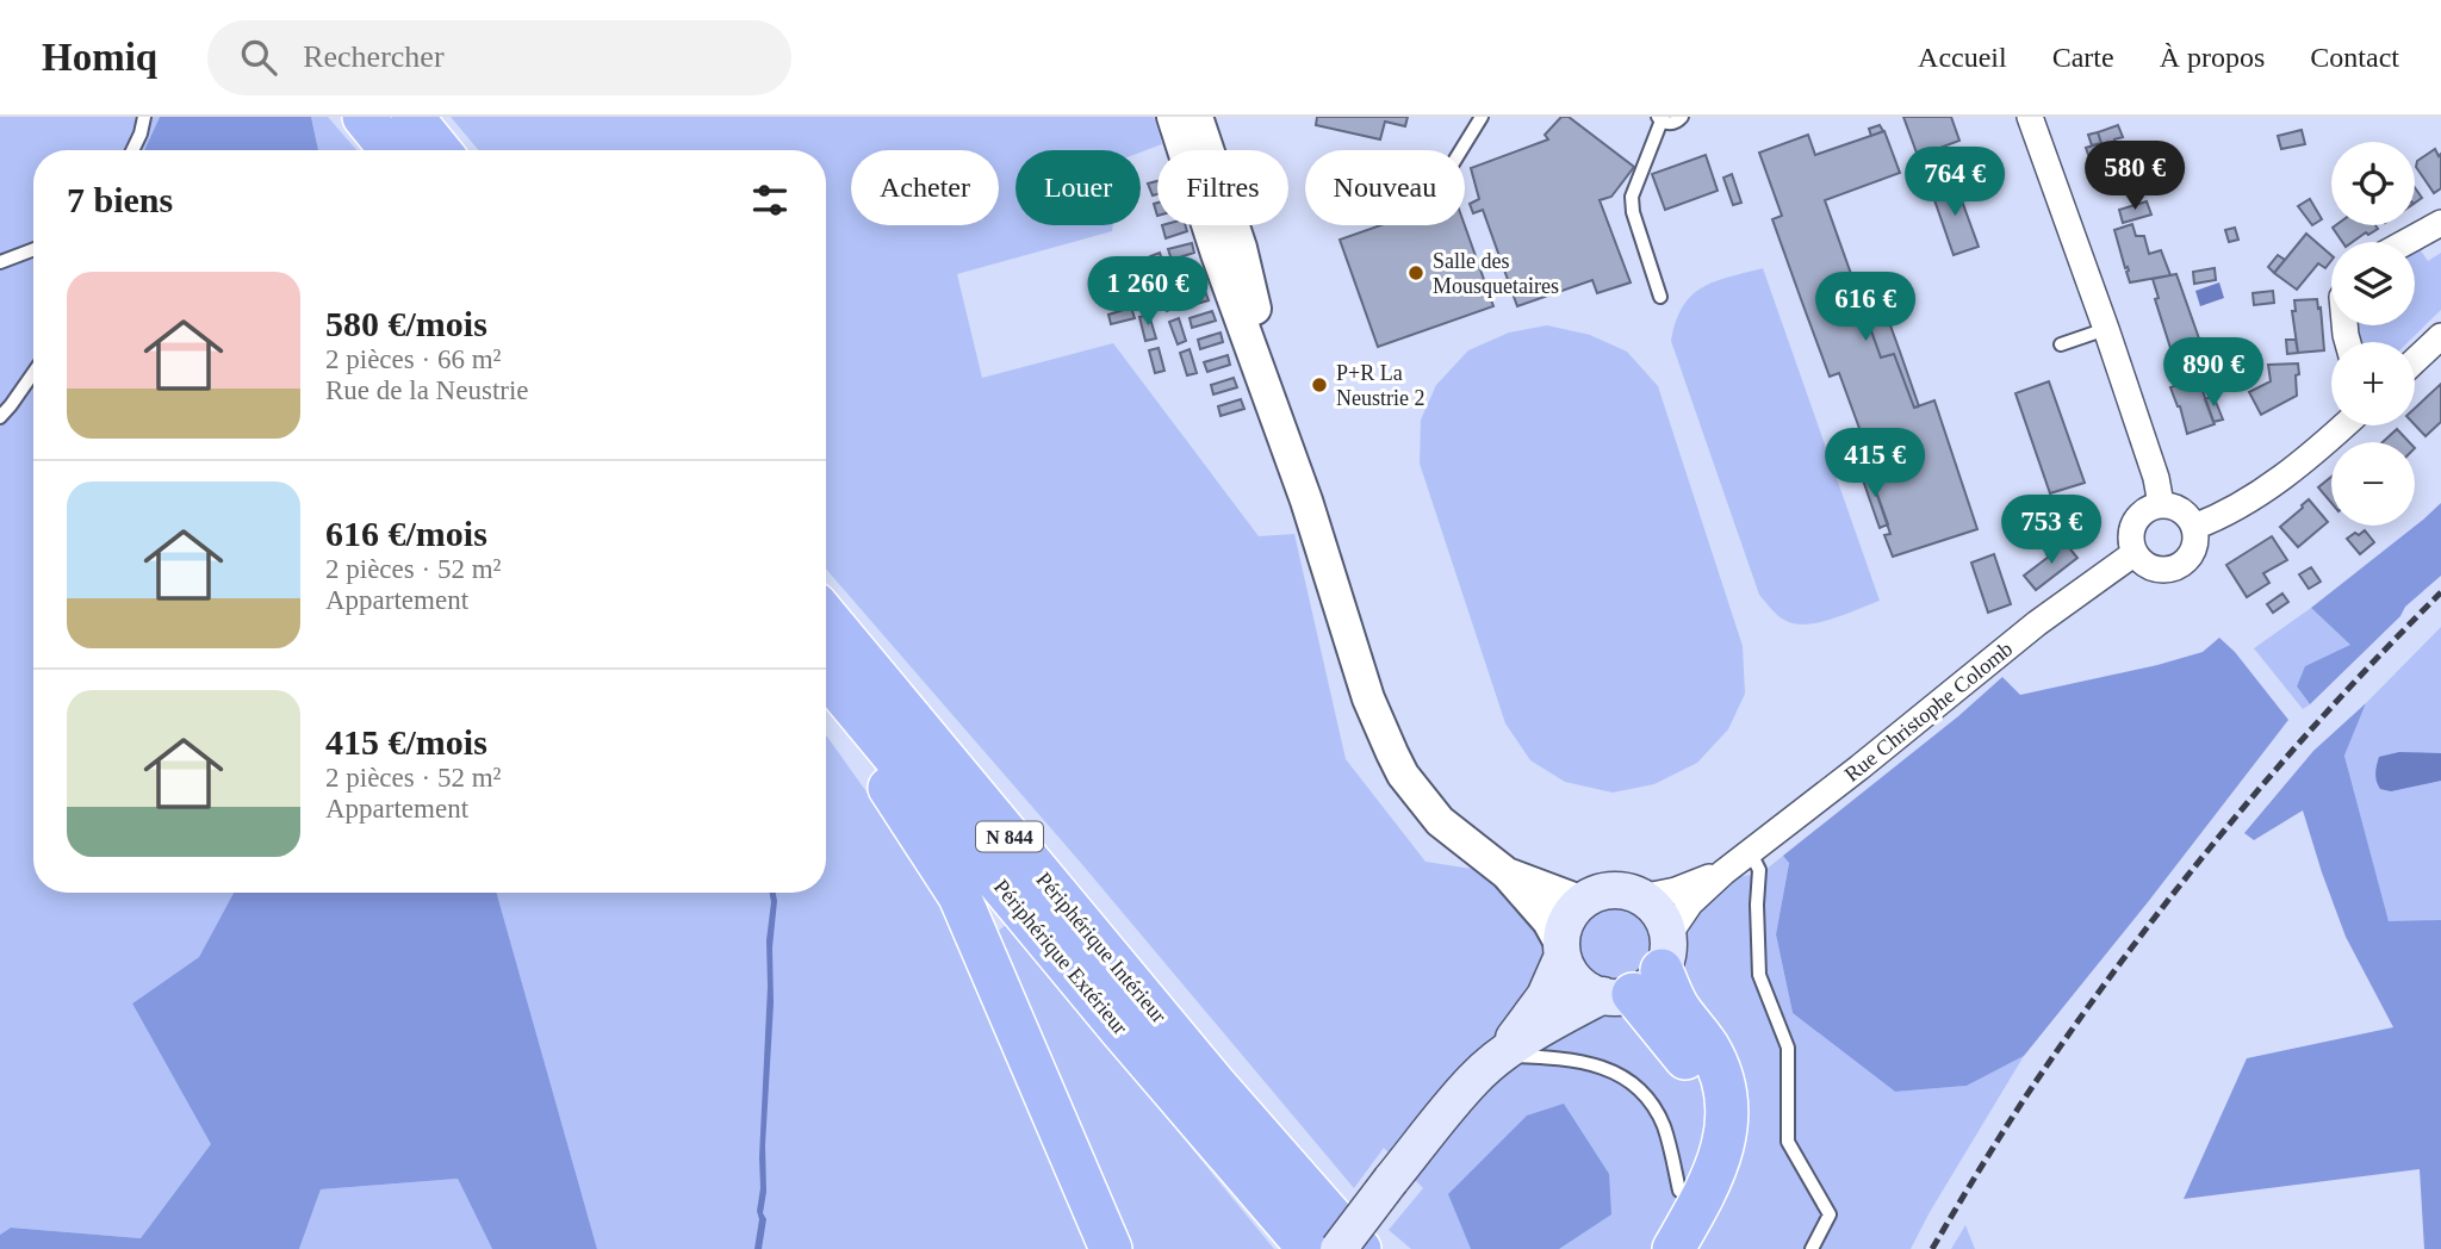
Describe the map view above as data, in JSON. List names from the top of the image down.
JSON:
{
  "streets": {
    "highway": ["N 844", "Périphérique Intérieur", "Périphérique Extérieur"],
    "street": ["Rue Christophe Colomb"]
  },
  "places": ["Salle des Mousquetaires", "P+R La Neustrie 2"],
  "page": {
    "header": "Homiq",
    "search": "Rechercher",
    "nav": [
      "Accueil",
      "Carte",
      "À propos",
      "Contact"
    ],
    "price": [
      "580 €",
      "764 €",
      "1 260 €",
      "616 €",
      "890 €",
      "415 €",
      "753 €"
    ],
    "map_buttons": ["+", "−"],
    "chip": [
      "Acheter",
      "Louer",
      "Filtres",
      "Nouveau"
    ],
    "heading": "7 biens",
    "list": [
      {
        "name": "580 €/mois",
        "note": "2 pièces · 66 m² · Rue de la Neustrie"
      },
      {
        "name": "616 €/mois",
        "note": "2 pièces · 52 m² · Appartement"
      },
      {
        "name": "415 €/mois",
        "note": "2 pièces · 52 m² · Appartement"
      }
    ]
  }
}
